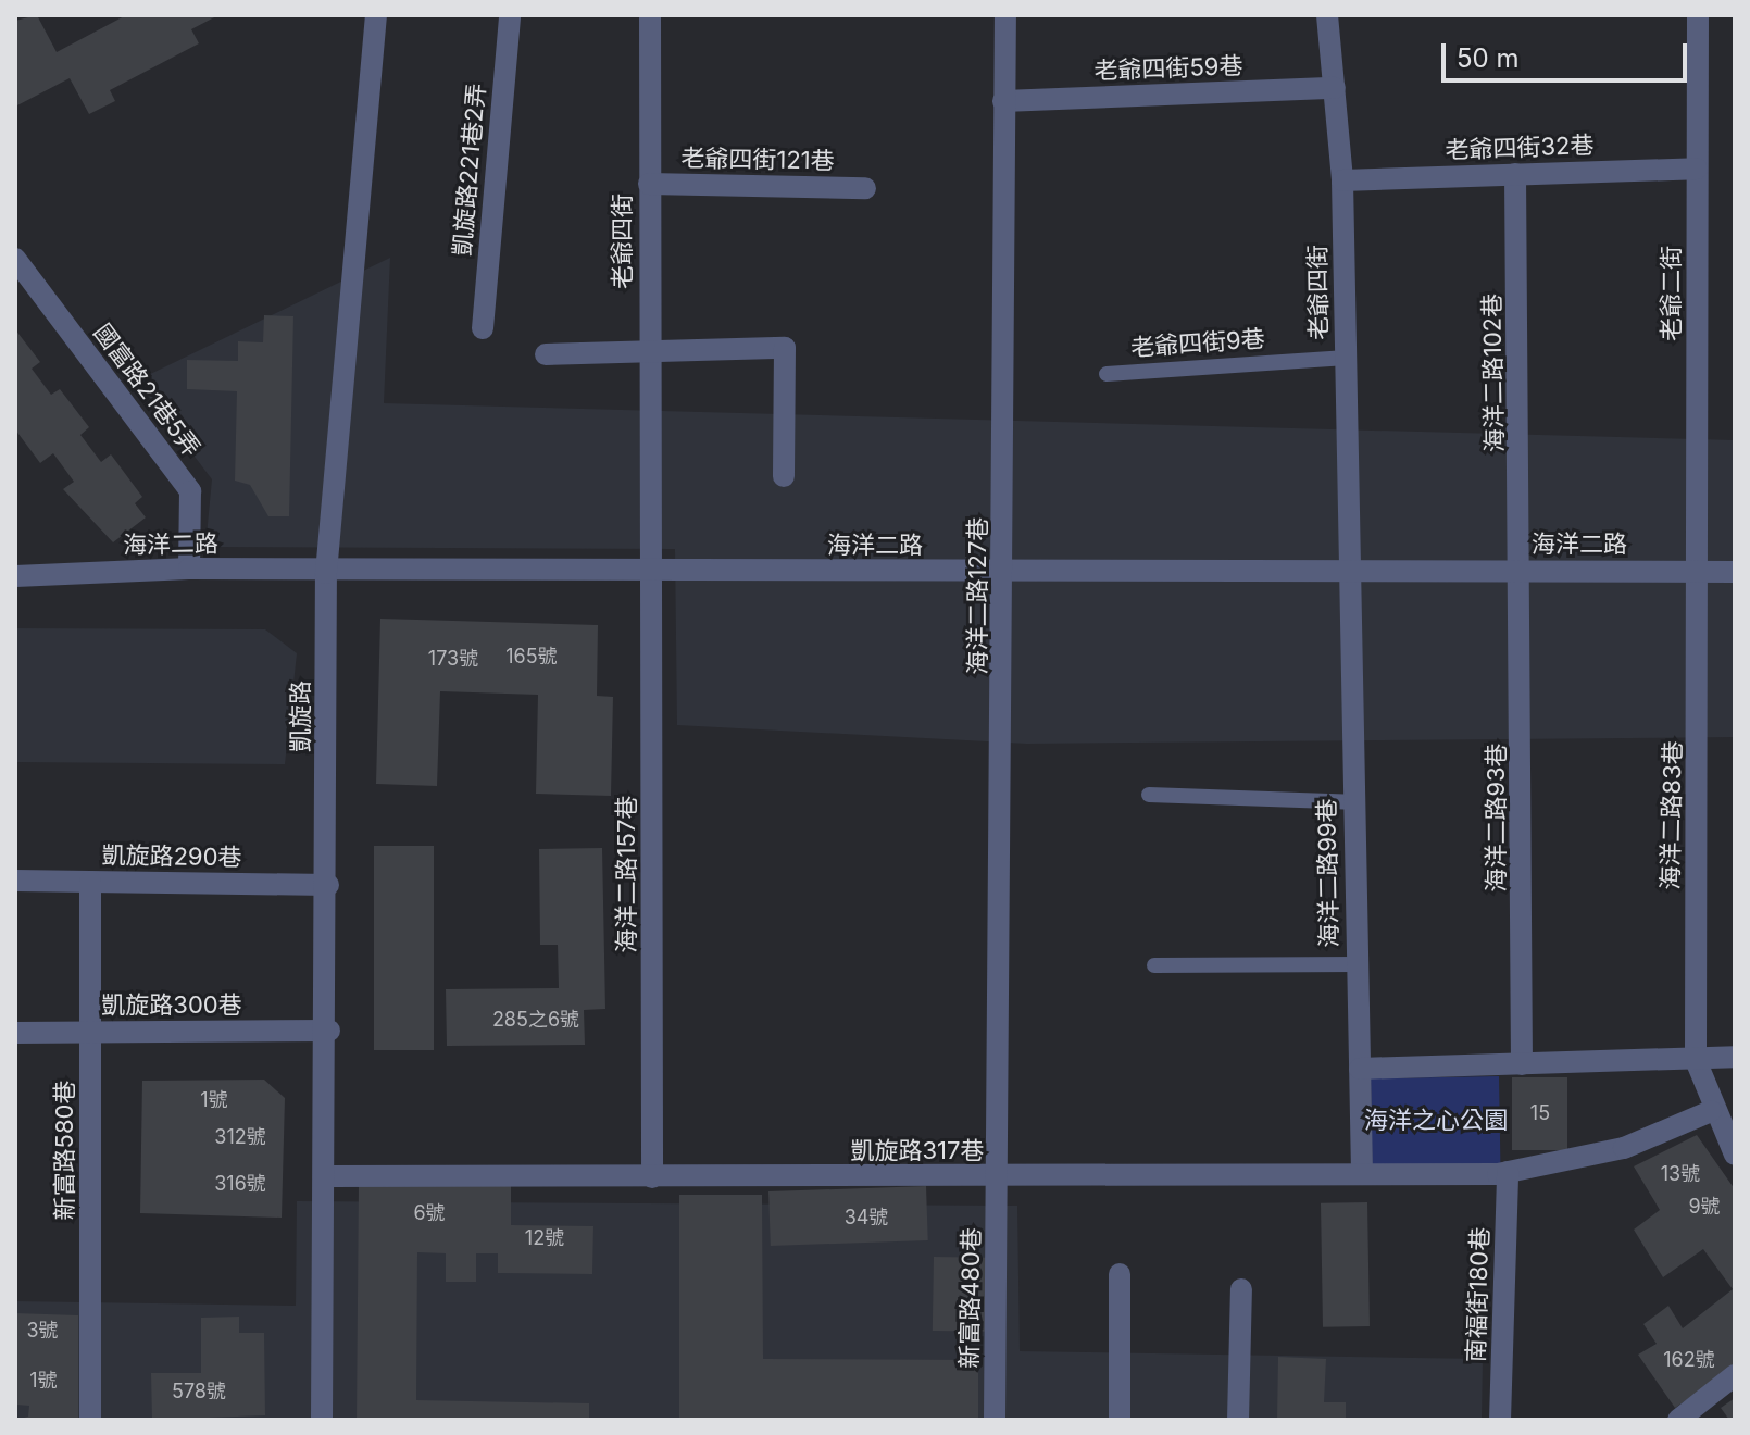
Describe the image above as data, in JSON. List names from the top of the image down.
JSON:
{
  "streets": {
    "street": [
      "老爺四街59巷",
      "老爺四街32巷",
      "老爺四街121巷",
      "凱旋路221巷2弄",
      "老爺四街",
      "老爺二街",
      "海洋二路102巷",
      "國富路21巷5弄",
      "海洋二路",
      "海洋二路127巷",
      "凱旋路",
      "海洋二路83巷",
      "海洋二路93巷",
      "凱旋路290巷",
      "海洋二路99巷",
      "海洋二路157巷",
      "凱旋路300巷",
      "新富路580巷",
      "凱旋路317巷",
      "南福街180巷",
      "新富路480巷"
    ],
    "lane": ["老爺四街9巷"]
  },
  "crossings": [
    ["老爺四街59巷", "老爺四街"],
    ["老爺四街59巷", "海洋二路127巷"],
    ["老爺四街32巷", "老爺四街"],
    ["老爺四街32巷", "老爺二街"],
    ["老爺四街32巷", "海洋二路102巷"],
    ["老爺四街121巷", "老爺四街"],
    ["老爺四街", "老爺四街9巷"],
    ["老爺四街", "海洋二路"],
    ["老爺四街", "海洋二路99巷"],
    ["老爺四街", "海洋二路157巷"],
    ["老爺二街", "海洋二路"],
    ["老爺二街", "海洋二路83巷"],
    ["海洋二路102巷", "海洋二路"],
    ["海洋二路102巷", "海洋二路93巷"],
    ["國富路21巷5弄", "海洋二路"],
    ["海洋二路", "海洋二路127巷"],
    ["海洋二路", "凱旋路"],
    ["海洋二路", "海洋二路83巷"],
    ["海洋二路", "海洋二路93巷"],
    ["海洋二路", "海洋二路99巷"],
    ["海洋二路", "海洋二路157巷"],
    ["海洋二路127巷", "凱旋路317巷"],
    ["海洋二路127巷", "新富路480巷"],
    ["凱旋路", "凱旋路290巷"],
    ["凱旋路", "凱旋路300巷"],
    ["凱旋路", "凱旋路317巷"],
    ["海洋二路83巷", "凱旋路317巷"],
    ["凱旋路290巷", "新富路580巷"],
    ["海洋二路99巷", "凱旋路317巷"],
    ["海洋二路157巷", "凱旋路317巷"],
    ["凱旋路300巷", "新富路580巷"],
    ["凱旋路317巷", "南福街180巷"],
    ["凱旋路317巷", "新富路480巷"]
  ],
  "parks": ["海洋之心公園"],
  "house_numbers": [
    "165號",
    "173號",
    "285之6號",
    "1號",
    "15",
    "312號",
    "13號",
    "316號",
    "9號",
    "6號",
    "34號",
    "12號",
    "3號",
    "162號",
    "1號",
    "578號"
  ],
  "scale_bar": "50 m"
}
